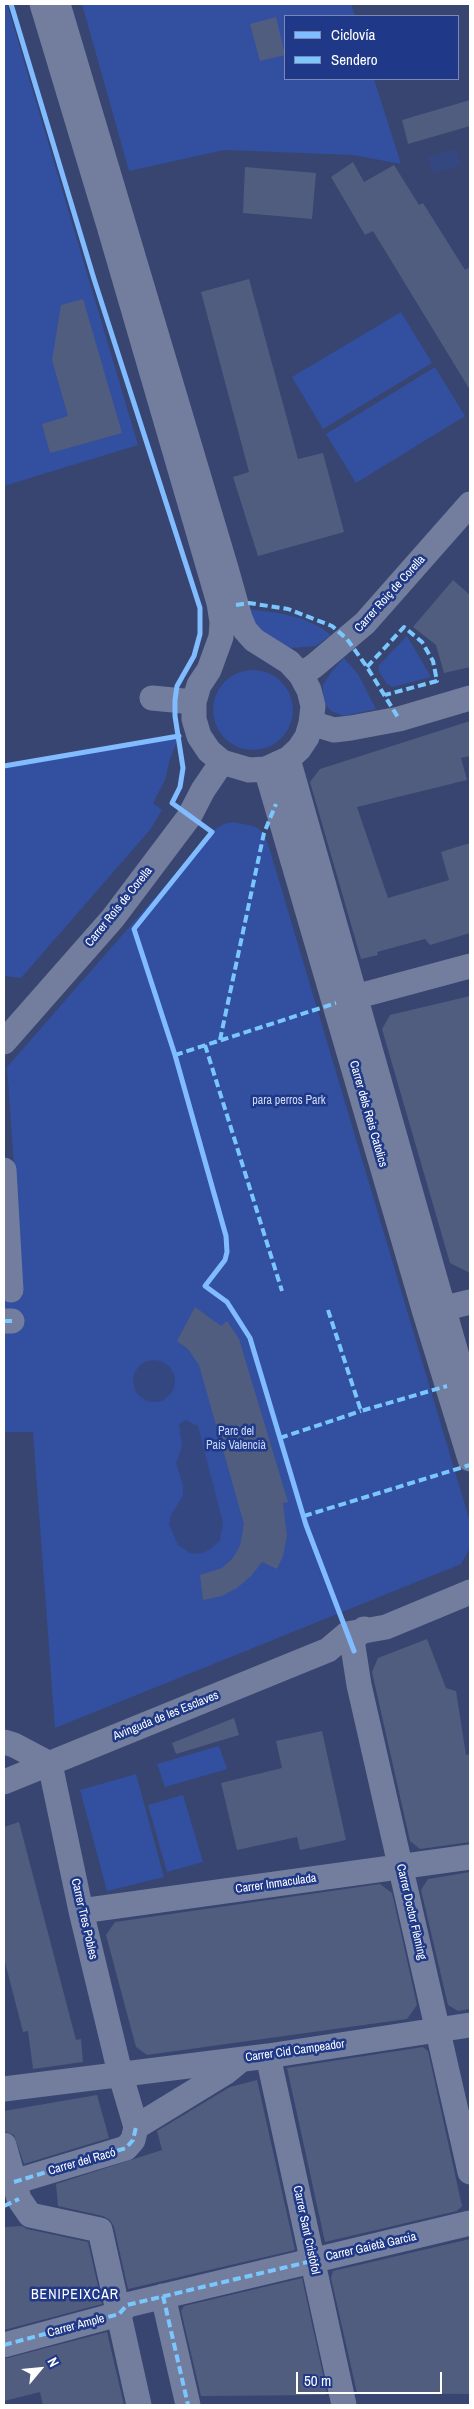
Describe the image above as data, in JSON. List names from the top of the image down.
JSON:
{
  "streets": {
    "street": [
      "Carrer Roiç de Corella",
      "Carrer Roís de Corella",
      "Carrer dels Reis Catolics",
      "Avinguda de les Esclaves",
      "Carrer Inmaculada",
      "Carrer Doctor Flèming",
      "Carrer Tres Pobles",
      "Carrer Cid Campeador",
      "Carrer del Racó",
      "Carrer Sant Cristòfol",
      "Carrer Gaietà Garcia",
      "Carrer Ample"
    ]
  },
  "crossings": [
    ["Carrer Roiç de Corella", "Carrer Roís de Corella"],
    ["Carrer Roiç de Corella", "Carrer dels Reis Catolics"],
    ["Carrer Roís de Corella", "Carrer dels Reis Catolics"],
    ["Avinguda de les Esclaves", "Carrer Doctor Flèming"],
    ["Avinguda de les Esclaves", "Carrer Tres Pobles"],
    ["Carrer Inmaculada", "Carrer Doctor Flèming"],
    ["Carrer Inmaculada", "Carrer Tres Pobles"],
    ["Carrer Doctor Flèming", "Carrer Cid Campeador"],
    ["Carrer Tres Pobles", "Carrer Cid Campeador"],
    ["Carrer Cid Campeador", "Carrer del Racó"],
    ["Carrer Cid Campeador", "Carrer Sant Cristòfol"],
    ["Carrer Sant Cristòfol", "Carrer Gaietà Garcia"],
    ["Carrer Gaietà Garcia", "Carrer Ample"]
  ],
  "districts": ["BENIPEIXCAR"],
  "parks": ["para perros Park", "Parc del País Valencià"],
  "legend": ["Ciclovía", "Sendero"],
  "scale_bar": "50 m",
  "north": "top right"
}
